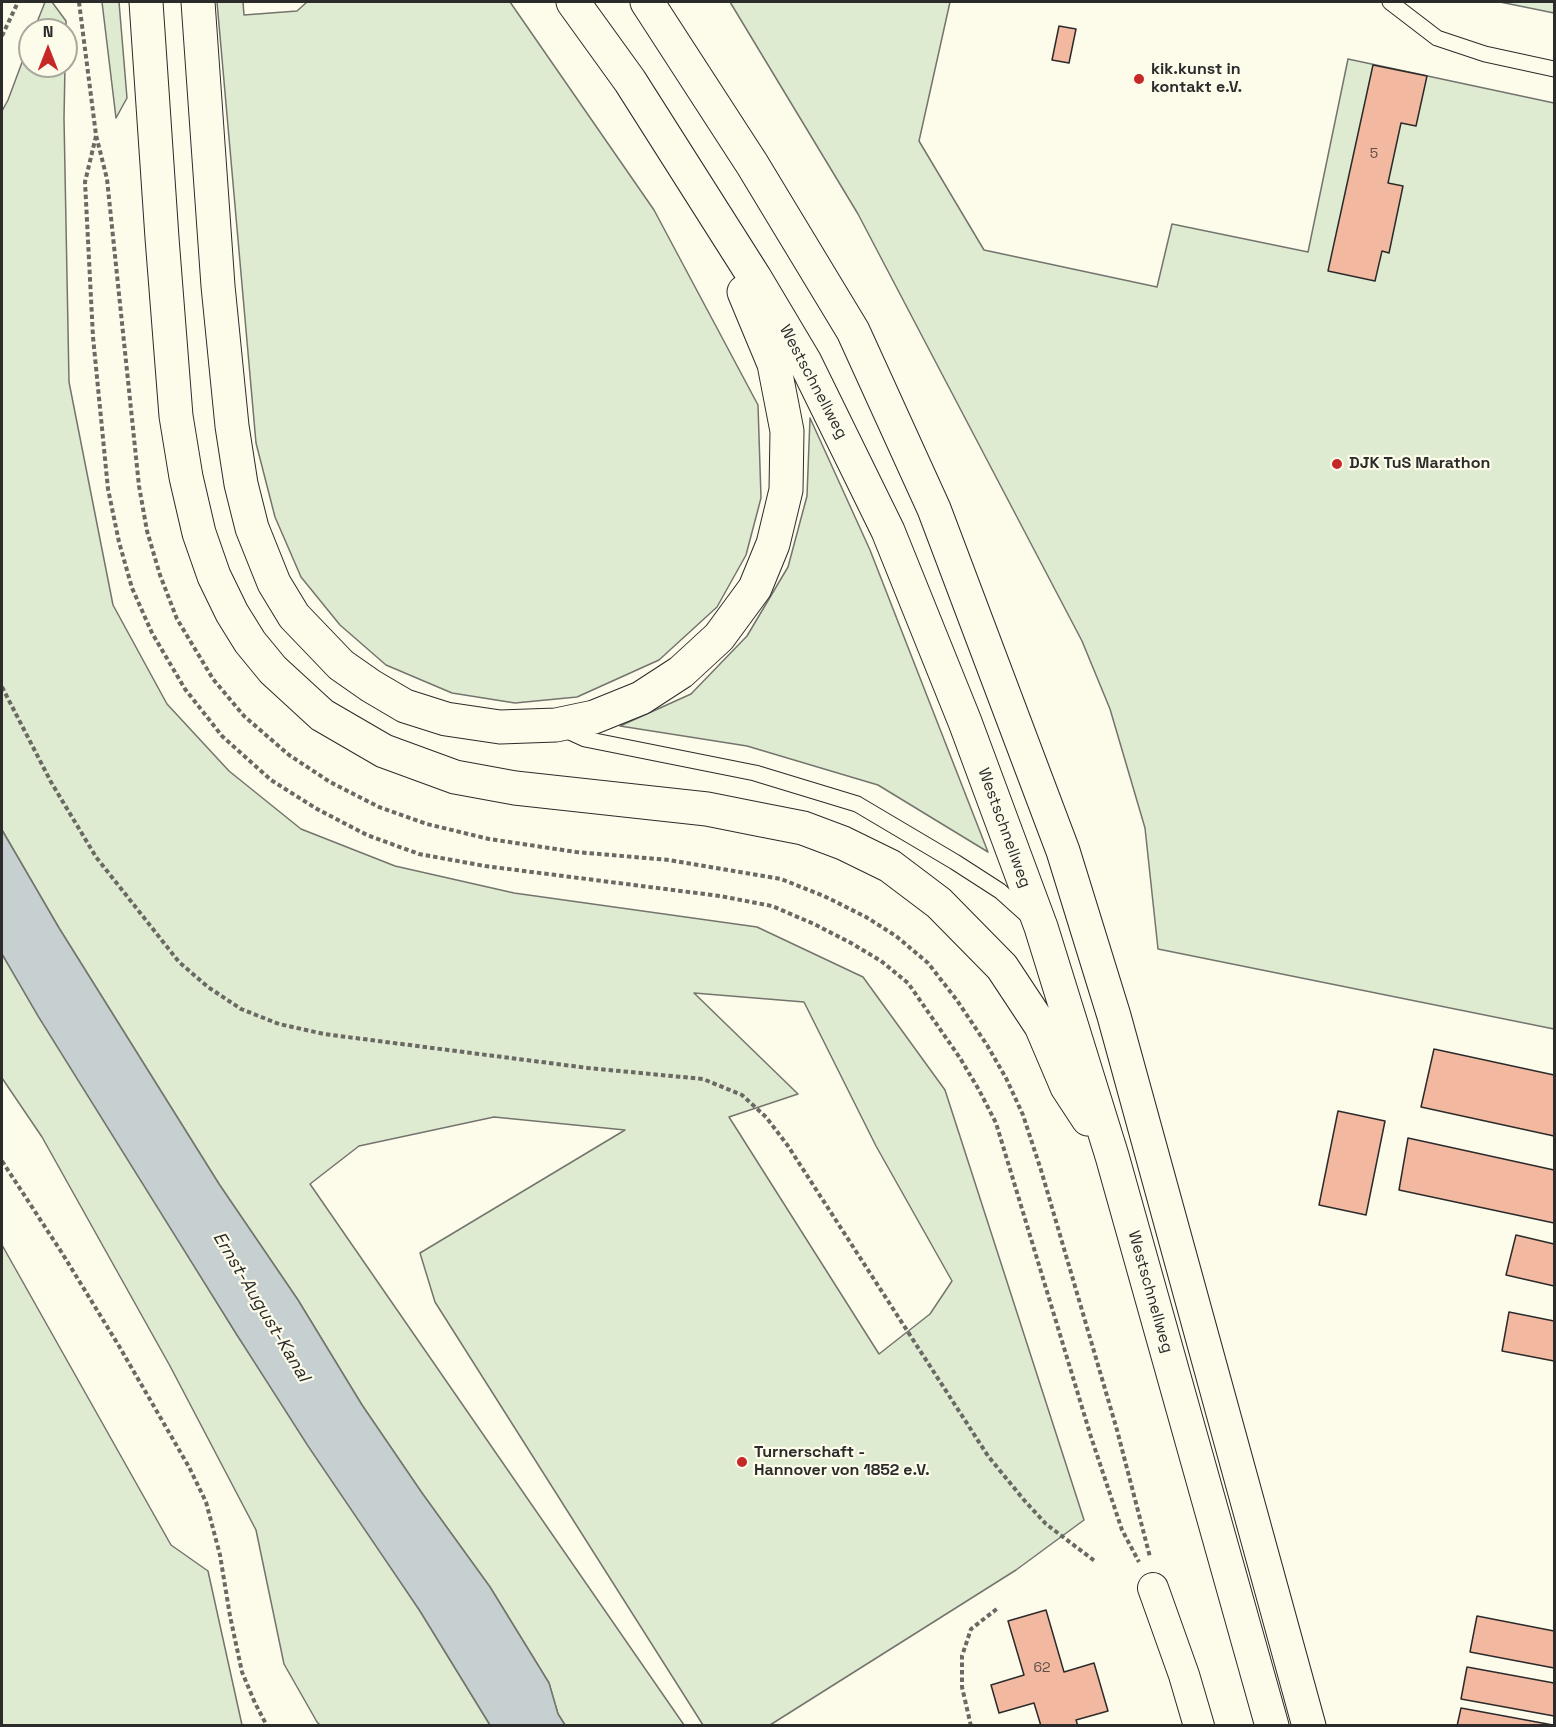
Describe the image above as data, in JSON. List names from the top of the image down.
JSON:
{
  "streets": {
    "highway": ["Westschnellweg"]
  },
  "water": ["Ernst-August-Kanal"],
  "places": ["kik.kunst in kontakt e.V.", "DJK TuS Marathon", "Turnerschaft - Hannover von 1852 e.V."],
  "house_numbers": ["5", "62"],
  "north": "top"
}
